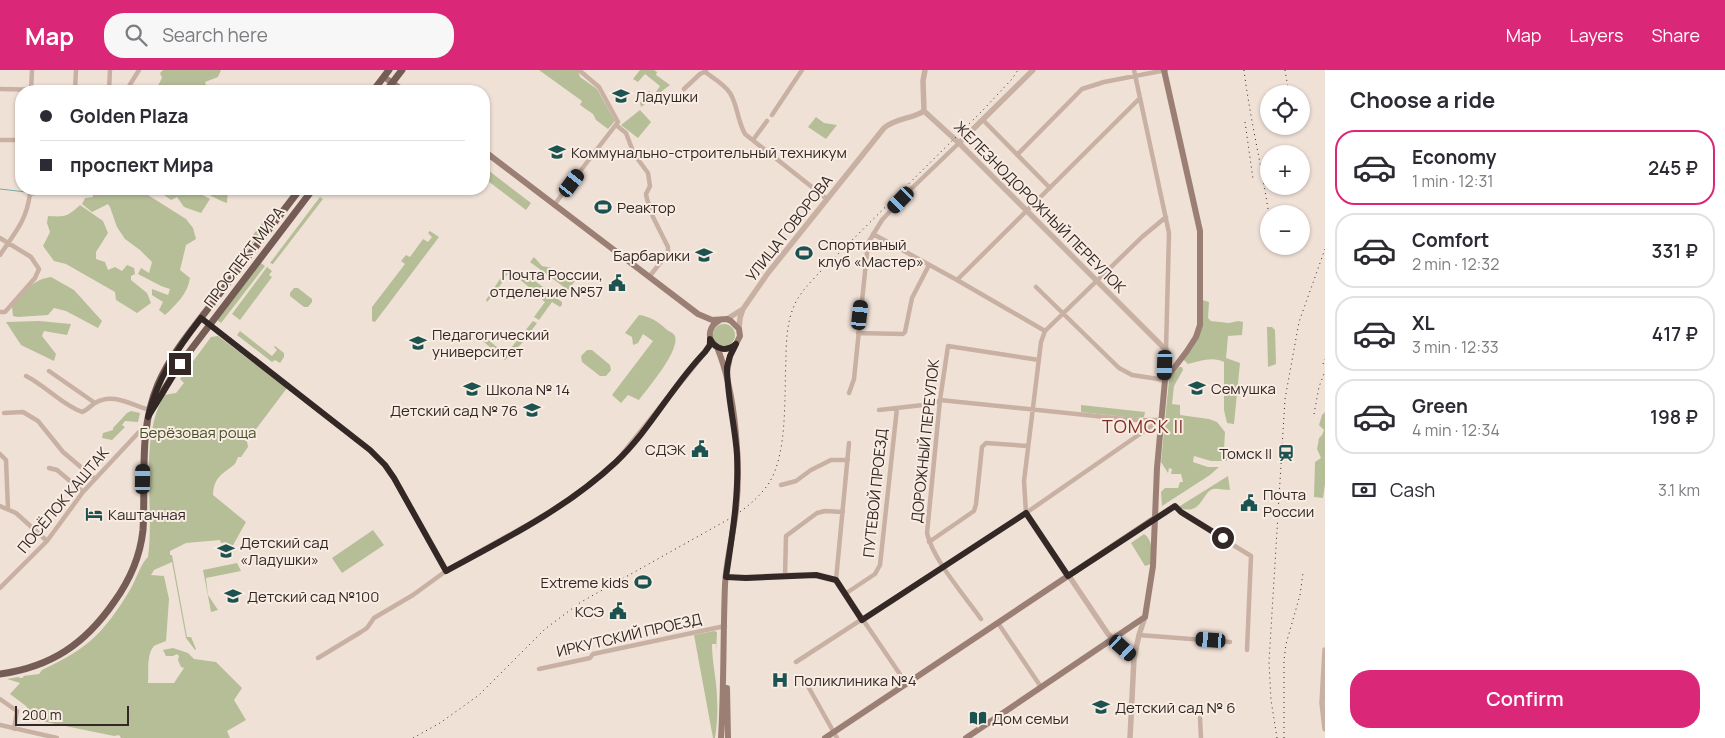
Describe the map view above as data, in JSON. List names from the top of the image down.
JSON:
{
  "streets": {
    "main road": ["ПРОСПЕКТ МИРА"],
    "street": [
      "ЖЕЛЕЗНОДОРОЖНЫЙ ПЕРЕУЛОК",
      "УЛИЦА ГОВОРОВА",
      "ДОРОЖНЫЙ ПЕРЕУЛОК",
      "ПУТЕВОЙ ПРОЕЗД",
      "ПОСЁЛОК КАШТАК",
      "ИРКУТСКИЙ ПРОЕЗД"
    ]
  },
  "crossings": [
    ["ЖЕЛЕЗНОДОРОЖНЫЙ ПЕРЕУЛОК", "УЛИЦА ГОВОРОВА"],
    ["ПРОСПЕКТ МИРА", "ПОСЁЛОК КАШТАК"]
  ],
  "districts": ["ТОМСК II"],
  "parks": ["Берёзовая роща"],
  "places": {
    "school or university": [
      "Ладушки",
      "Коммунально-строительный техникум",
      "Барбарики",
      "Педагогический университет",
      "Семушка",
      "Школа № 14",
      "Детский сад № 76",
      "Детский сад «Ладушки»",
      "Детский сад №100",
      "Детский сад № 6"
    ],
    "sports": ["Реактор", "Спортивный клуб «Мастер»", "Extreme kids"],
    "public building": [
      "Почта России, отделение №57",
      "СДЭК",
      "Почта России",
      "КСЭ"
    ],
    "station": ["Томск II"],
    "hotel": ["Каштачная"],
    "hospital": ["Поликлиника №4"],
    "library": ["Дом семьи"]
  },
  "scale_bar": "200 m",
  "page": {
    "header": "Map",
    "search": "Search here",
    "nav": ["Map", "Layers", "Share"],
    "heading": "Choose a ride",
    "map_buttons": ["+", "−"],
    "banner": ["Golden Plaza", "проспект Мира"],
    "list": [
      {
        "name": "Economy",
        "note": "1 min · 12:31",
        "value": "245 ₽"
      },
      {
        "name": "Comfort",
        "note": "2 min · 12:32",
        "value": "331 ₽"
      },
      {
        "name": "XL",
        "note": "3 min · 12:33",
        "value": "417 ₽"
      },
      {
        "name": "Green",
        "note": "4 min · 12:34",
        "value": "198 ₽"
      }
    ],
    "pay": ["Cash", "3.1 km"],
    "buttons": "Confirm",
    "scale": "200 m"
  }
}
